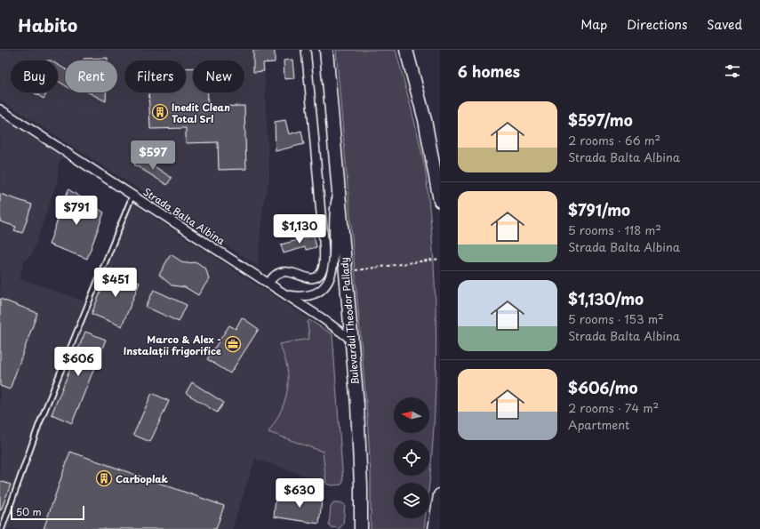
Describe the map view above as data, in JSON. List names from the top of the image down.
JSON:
{
  "streets": {
    "main road": ["Bulevardul Theodor Pallady"],
    "street": ["Strada Balta Albina"]
  },
  "crossings": [
    ["Strada Balta Albina", "Bulevardul Theodor Pallady"]
  ],
  "places": {
    "building": ["Inedit Clean Total Srl", "Carboplak"],
    "office": ["Marco & Alex - Instalații frigorifice"]
  },
  "scale_bar": "50 m",
  "north": "left",
  "page": {
    "header": "Habito",
    "nav": ["Map", "Directions", "Saved"],
    "heading": "6 homes",
    "chip": [
      "Buy",
      "Rent",
      "Filters",
      "New"
    ],
    "list": [
      {
        "name": "$597/mo",
        "note": "2 rooms · 66 m² · Strada Balta Albina"
      },
      {
        "name": "$791/mo",
        "note": "5 rooms · 118 m² · Strada Balta Albina"
      },
      {
        "name": "$1,130/mo",
        "note": "5 rooms · 153 m² · Strada Balta Albina"
      },
      {
        "name": "$606/mo",
        "note": "2 rooms · 74 m² · Apartment"
      }
    ],
    "price": [
      "$597",
      "$791",
      "$1,130",
      "$451",
      "$606",
      "$630"
    ],
    "scale": "50 m"
  }
}
